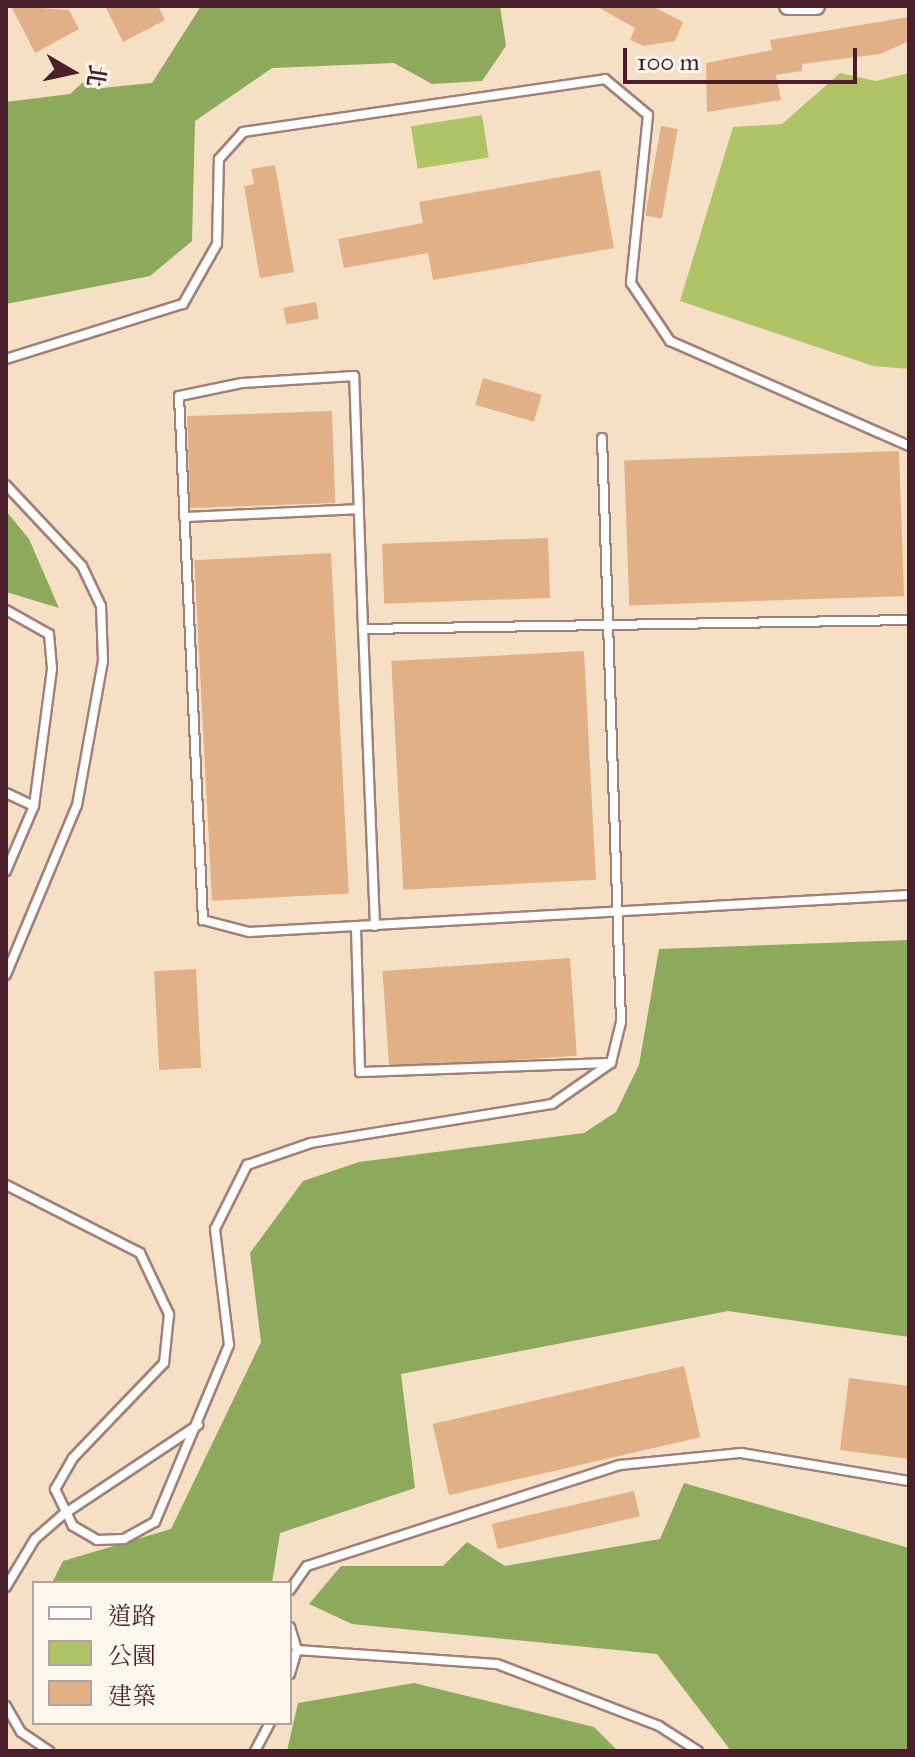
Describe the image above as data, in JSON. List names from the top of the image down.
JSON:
{
  "legend": ["道路", "公園", "建築"],
  "scale_bar": "100 m",
  "north": "right"
}
